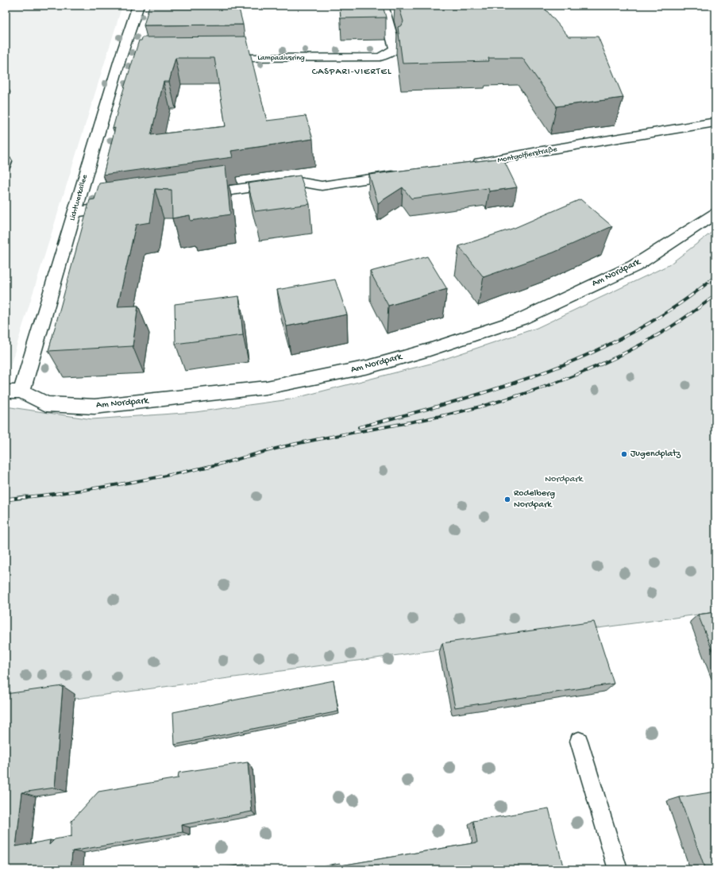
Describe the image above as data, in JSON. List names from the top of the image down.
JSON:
{
  "streets": {
    "street": [
      "Lampadiusring",
      "Montgolfierstraße",
      "Lichtwerkallee",
      "Am Nordpark"
    ]
  },
  "crossings": [
    ["Lichtwerkallee", "Am Nordpark"]
  ],
  "districts": ["CASPARI-VIERTEL"],
  "parks": ["Nordpark"],
  "places": ["Jugendplatz", "Rodelberg Nordpark"]
}
